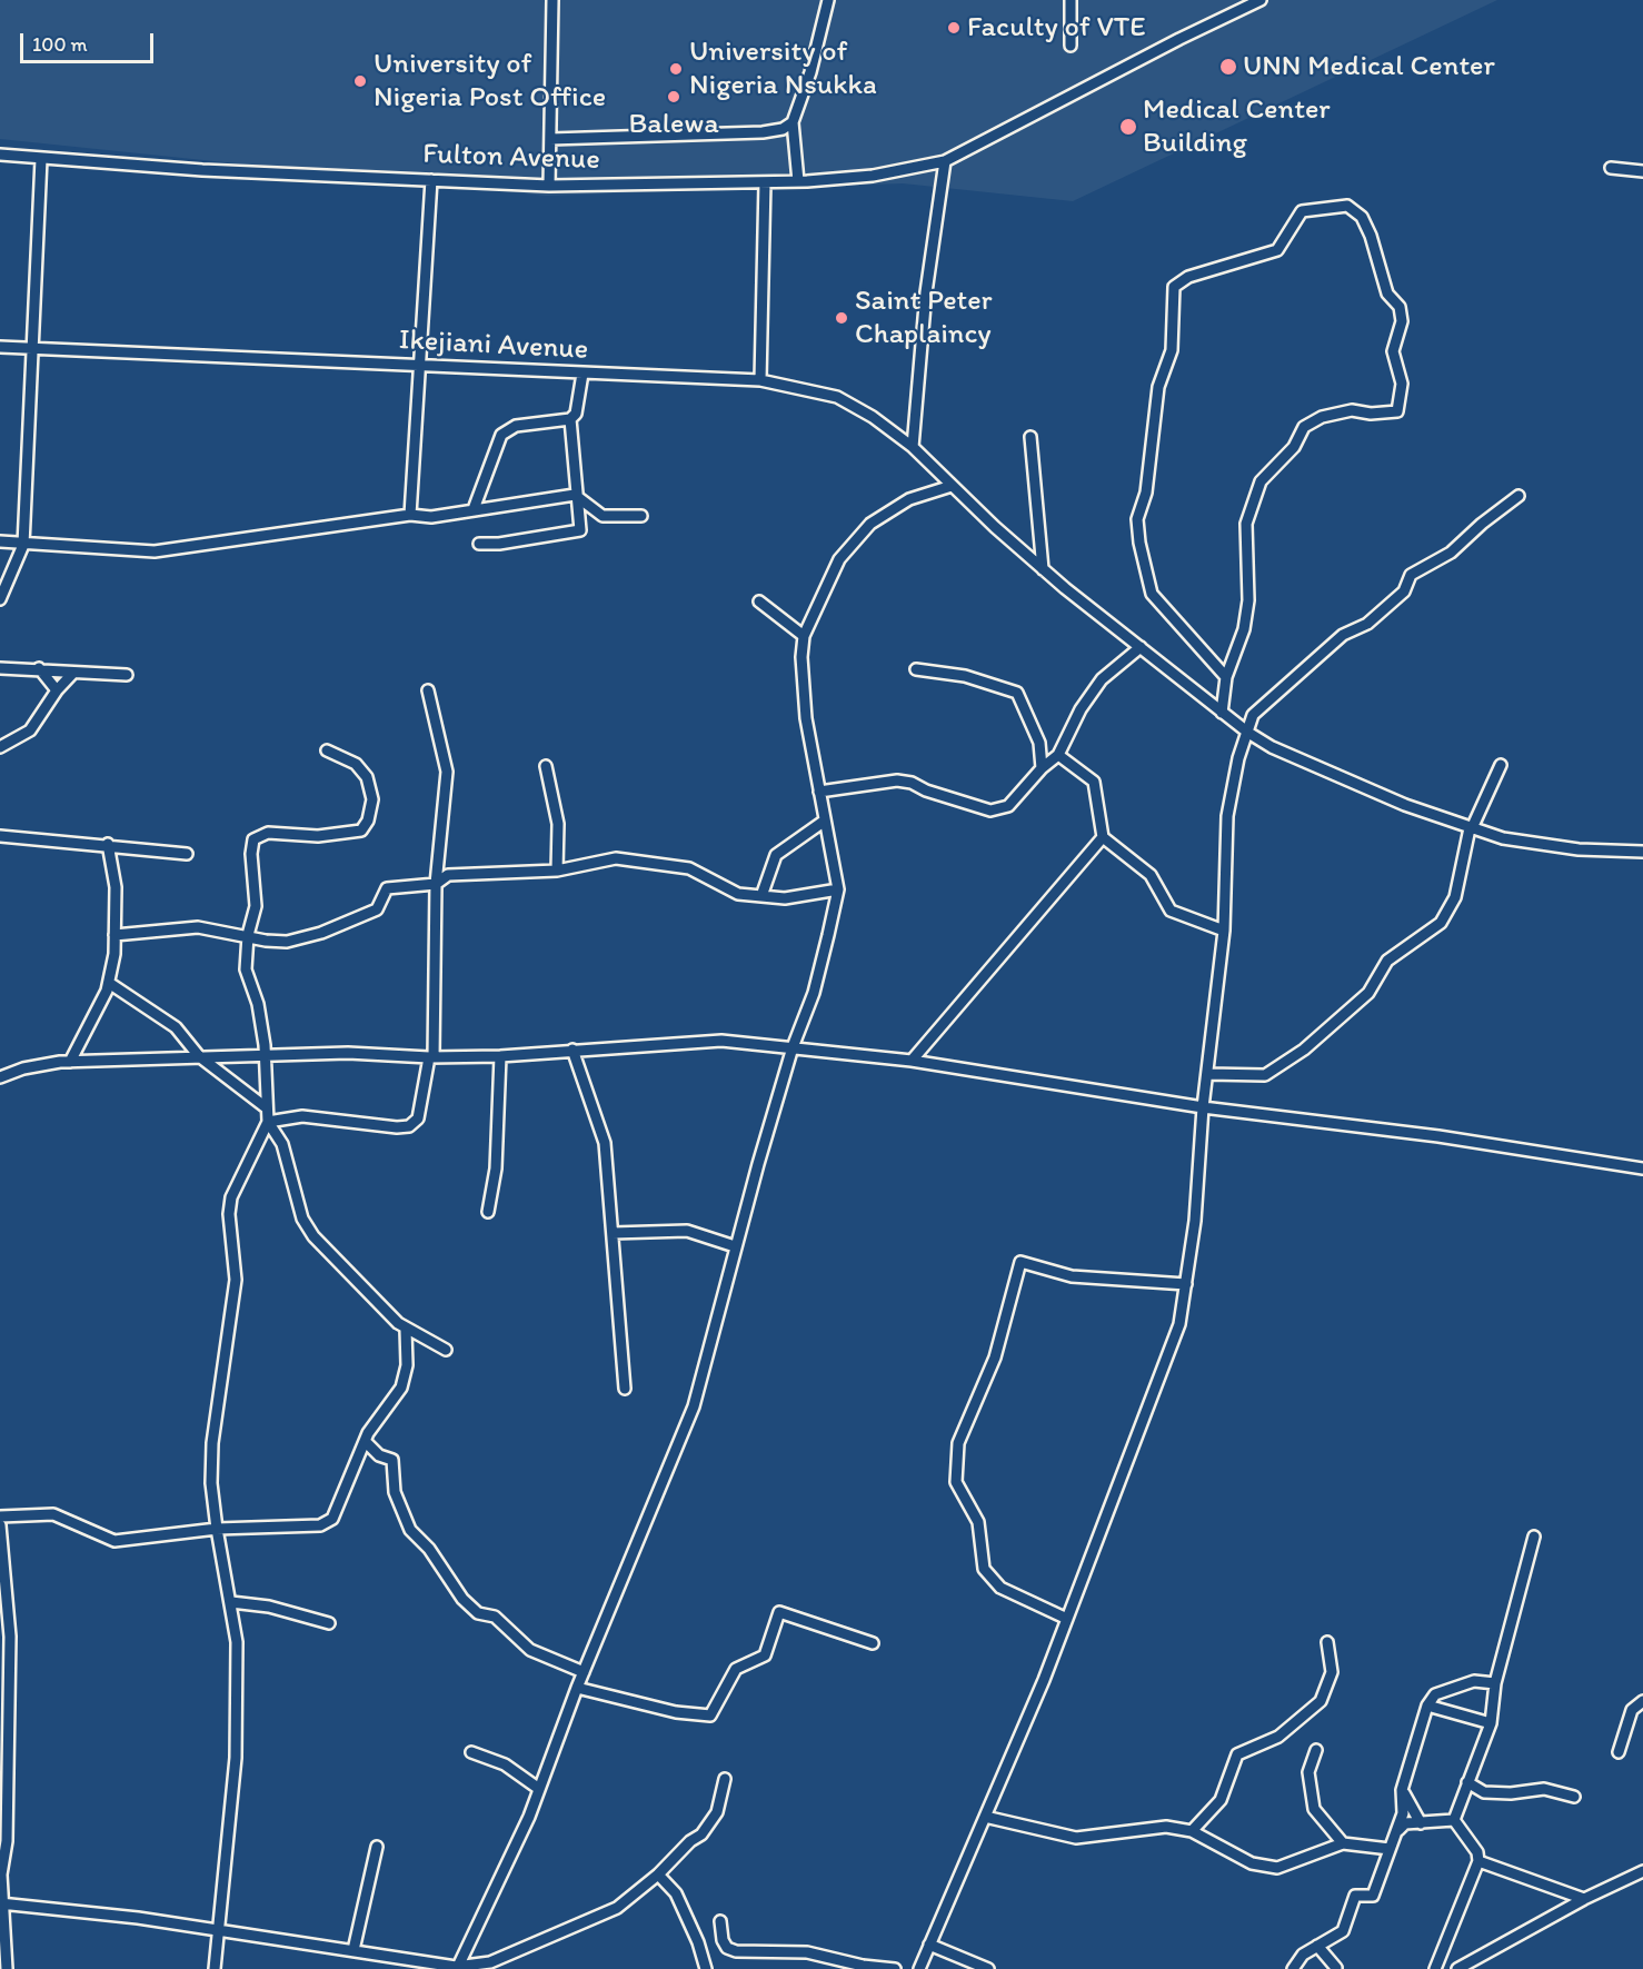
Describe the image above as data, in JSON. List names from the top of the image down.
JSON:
{
  "streets": {
    "street": ["Fulton Avenue", "Ikejiani Avenue"]
  },
  "places": [
    "Faculty of VTE",
    "UNN Medical Center",
    "University of Nigeria Nsukka",
    "University of Nigeria Post Office",
    "Balewa",
    "Medical Center Building",
    "Saint Peter Chaplaincy"
  ],
  "scale_bar": "100 m"
}
